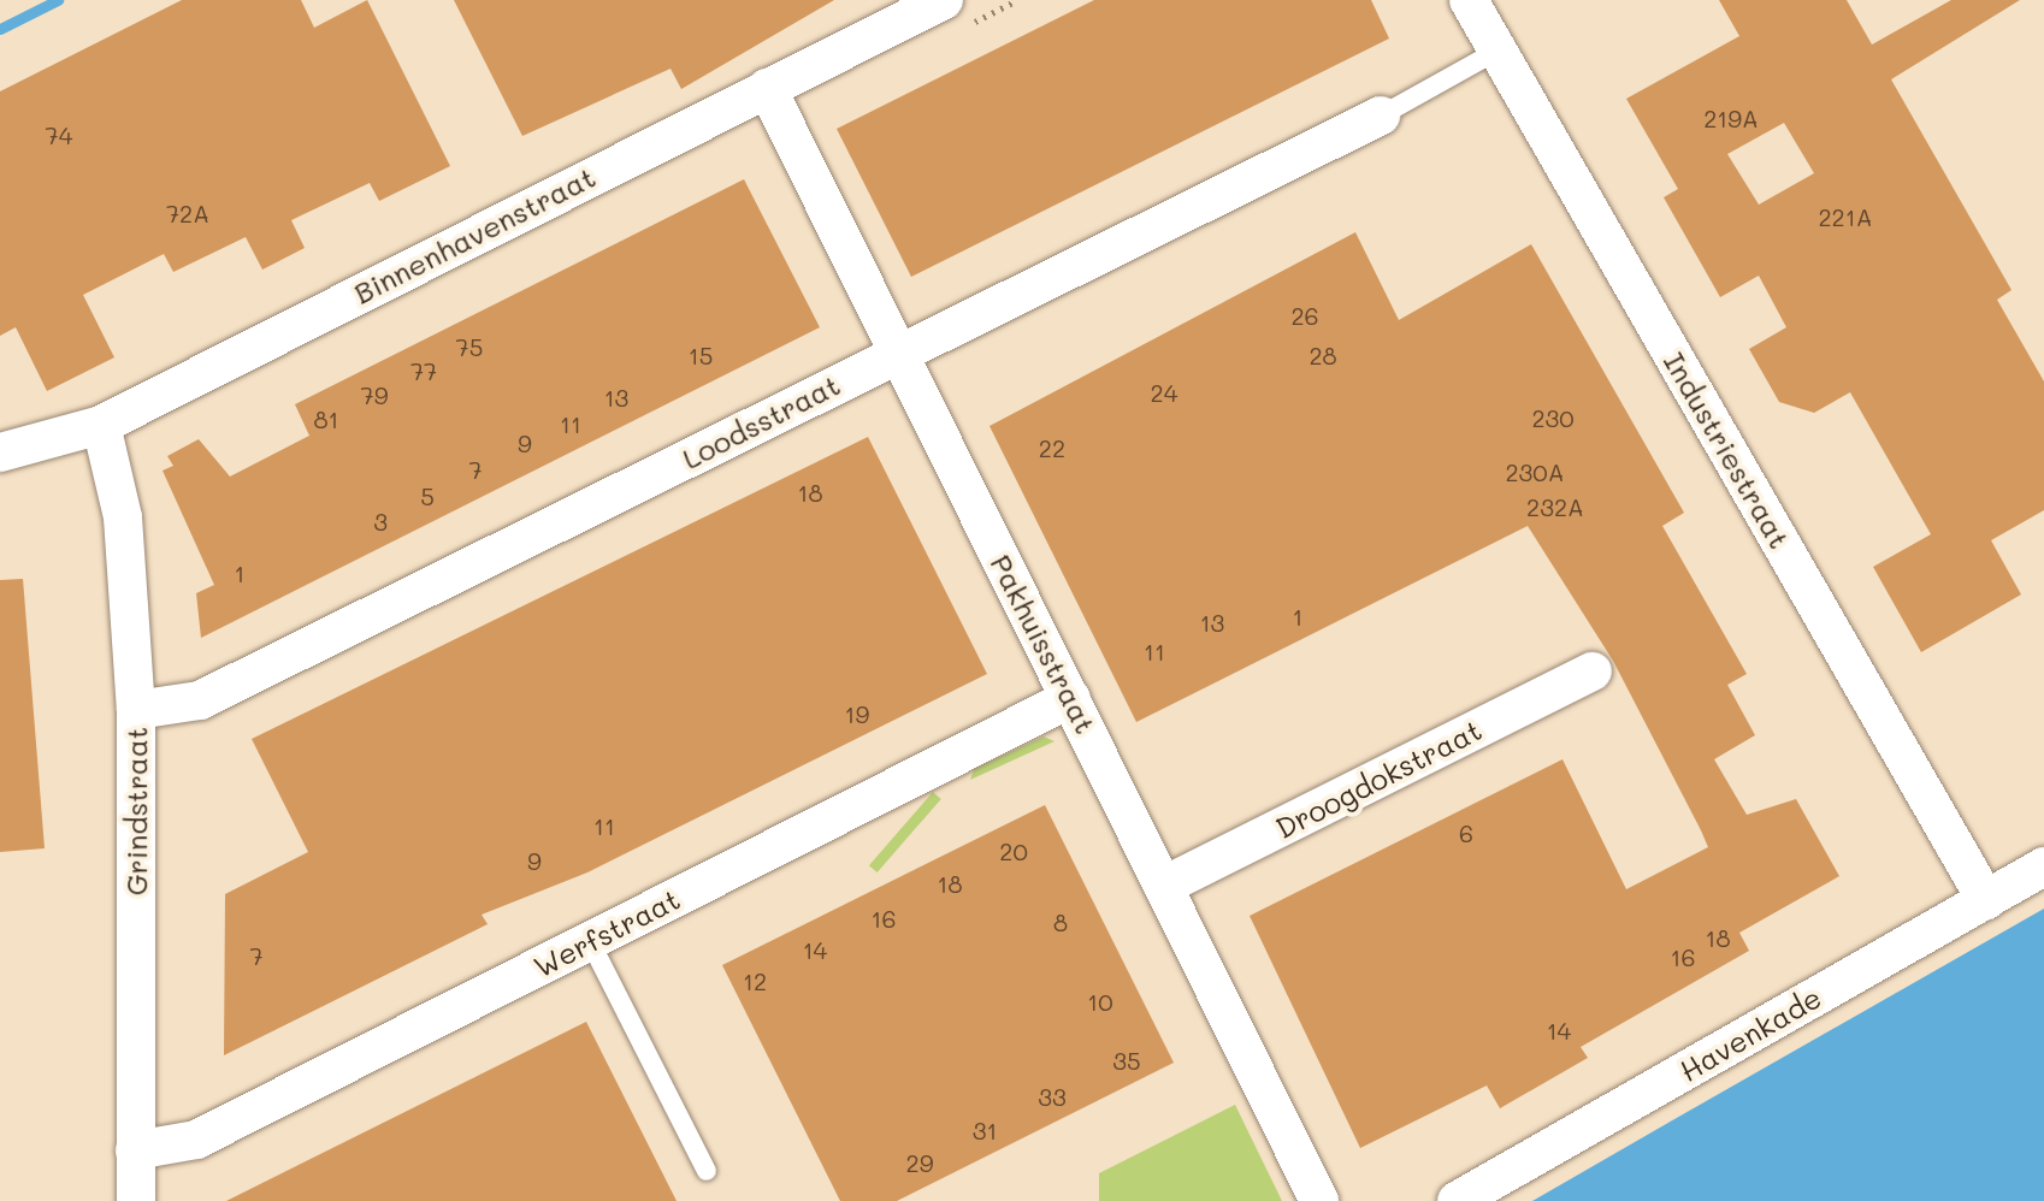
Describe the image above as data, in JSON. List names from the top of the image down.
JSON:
{
  "streets": {
    "street": [
      "Binnenhavenstraat",
      "Loodsstraat",
      "Industriestraat",
      "Pakhuisstraat",
      "Droogdokstraat",
      "Grindstraat",
      "Werfstraat",
      "Havenkade"
    ]
  },
  "crossings": [
    ["Binnenhavenstraat", "Pakhuisstraat"],
    ["Binnenhavenstraat", "Grindstraat"],
    ["Loodsstraat", "Pakhuisstraat"],
    ["Loodsstraat", "Grindstraat"],
    ["Industriestraat", "Havenkade"],
    ["Pakhuisstraat", "Droogdokstraat"],
    ["Pakhuisstraat", "Werfstraat"],
    ["Grindstraat", "Werfstraat"]
  ],
  "house_numbers": [
    "219A",
    "74",
    "72A",
    "221A",
    "26",
    "75",
    "15",
    "28",
    "77",
    "24",
    "79",
    "13",
    "230",
    "81",
    "11",
    "9",
    "22",
    "7",
    "230A",
    "18",
    "5",
    "232A",
    "3",
    "1",
    "1",
    "13",
    "11",
    "19",
    "11",
    "6",
    "20",
    "9",
    "18",
    "16",
    "8",
    "18",
    "14",
    "7",
    "16",
    "12",
    "10",
    "14",
    "35",
    "33",
    "31",
    "29"
  ]
}
